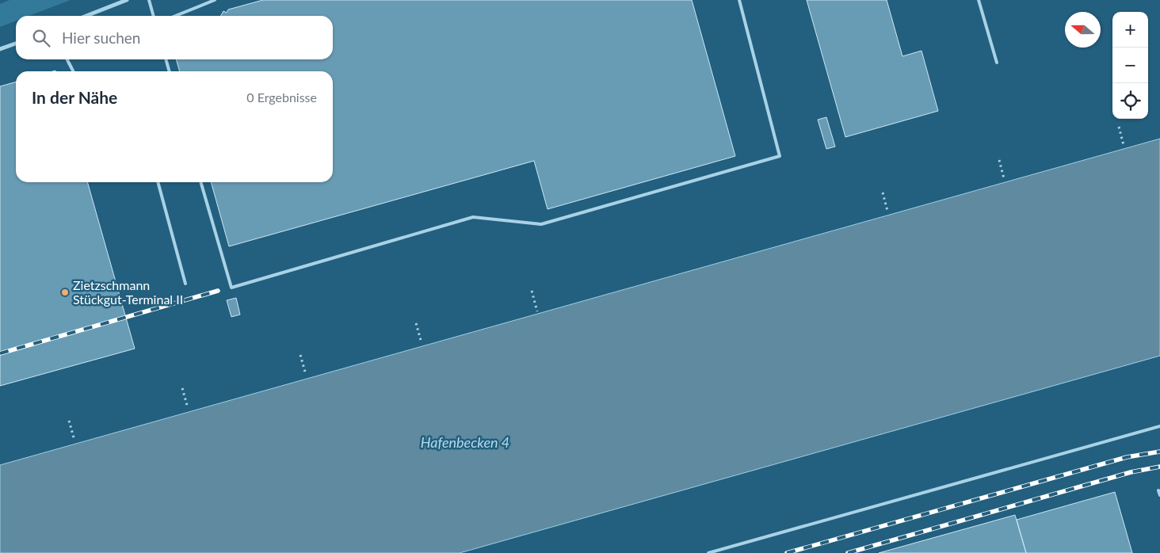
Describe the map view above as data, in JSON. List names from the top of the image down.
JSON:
{
  "water": ["Hafenbecken 4"],
  "places": ["Zietzschmann Stückgut-Terminal II"],
  "north": "left",
  "page": {
    "map_buttons": ["+", "−"],
    "search": "Hier suchen",
    "heading": ["In der Nähe", "0 Ergebnisse"]
  }
}
